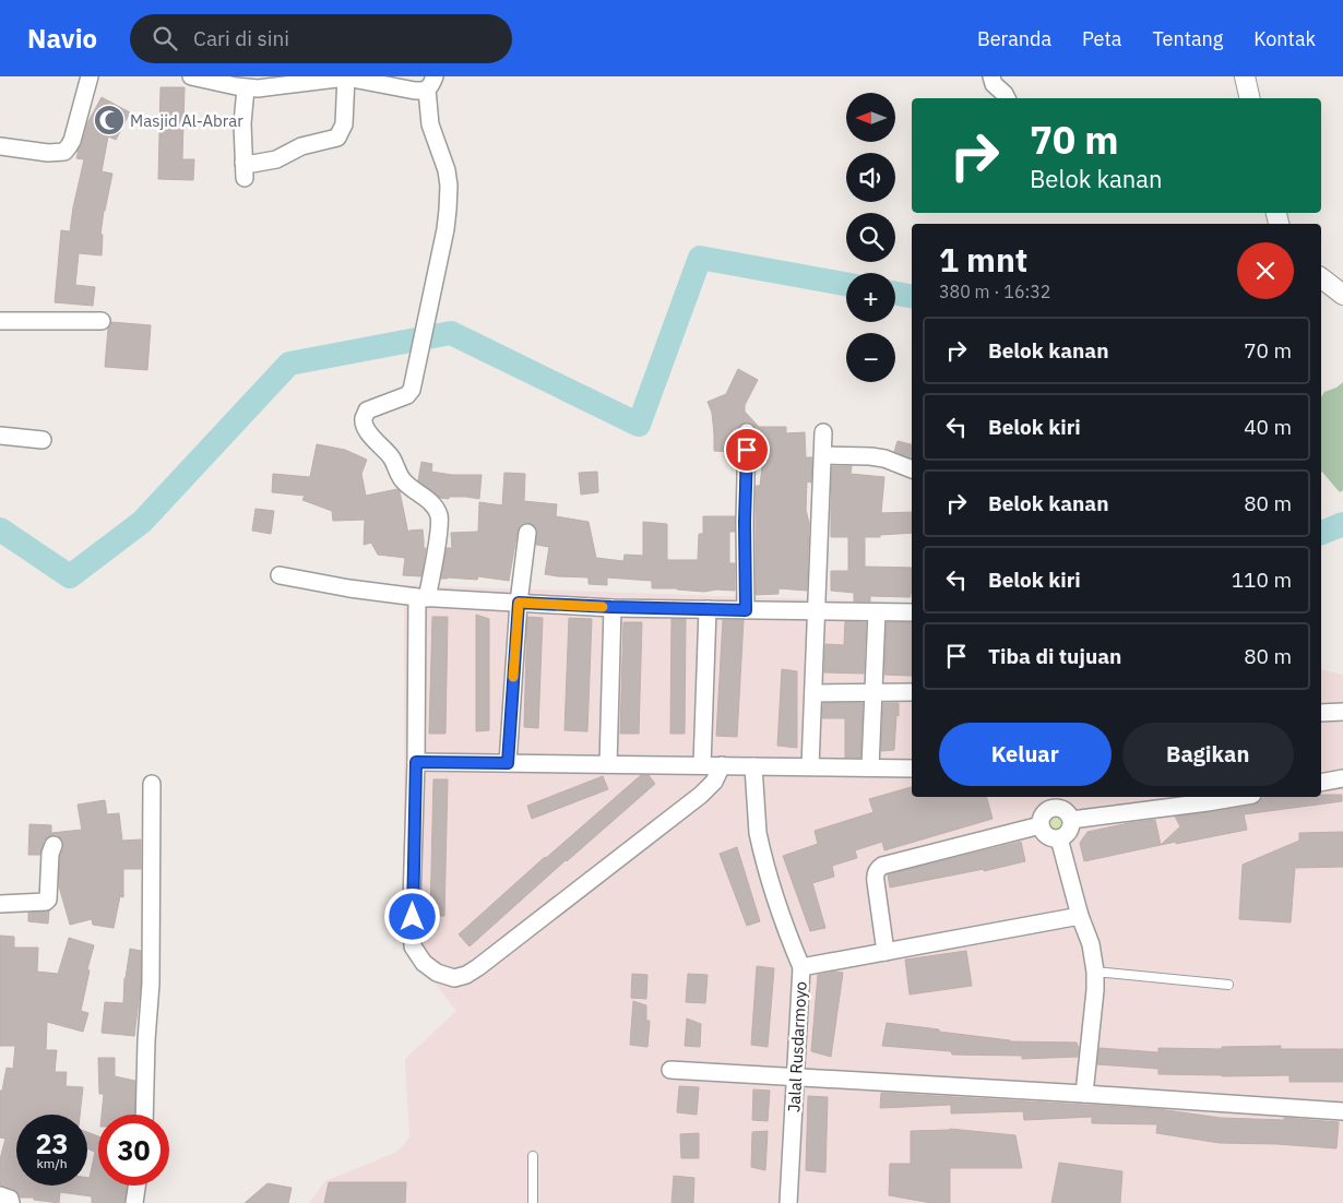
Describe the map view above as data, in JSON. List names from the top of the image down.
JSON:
{
  "streets": {
    "street": ["Jalal Rusdarmoyo"]
  },
  "places": {
    "mosque": ["Masjid Al-Abrar"]
  },
  "north": "left",
  "page": {
    "header": "Navio",
    "search": "Cari di sini",
    "nav": [
      "Beranda",
      "Peta",
      "Tentang",
      "Kontak"
    ],
    "map_buttons": ["+", "−"],
    "turn": ["70 m", "Belok kanan"],
    "heading": ["1 mnt", "380 m · 16:32"],
    "list": [
      {
        "name": "Belok kanan",
        "value": "70 m"
      },
      {
        "name": "Belok kiri",
        "value": "40 m"
      },
      {
        "name": "Belok kanan",
        "value": "80 m"
      },
      {
        "name": "Belok kiri",
        "value": "110 m"
      },
      {
        "name": "Tiba di tujuan",
        "value": "80 m"
      }
    ],
    "buttons": ["Keluar", "Bagikan"],
    "speed": "23 km/h",
    "limit": "30"
  }
}
